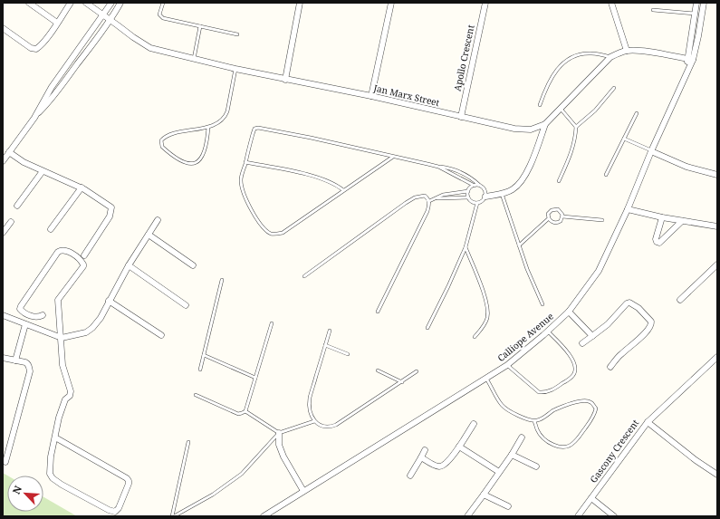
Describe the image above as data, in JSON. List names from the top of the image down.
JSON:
{
  "streets": {
    "street": [
      "Apollo Crescent",
      "Jan Marx Street",
      "Calliope Avenue",
      "Gascony Crescent"
    ]
  },
  "crossings": [
    ["Apollo Crescent", "Jan Marx Street"],
    ["Jan Marx Street", "Calliope Avenue"]
  ],
  "north": "top left"
}
